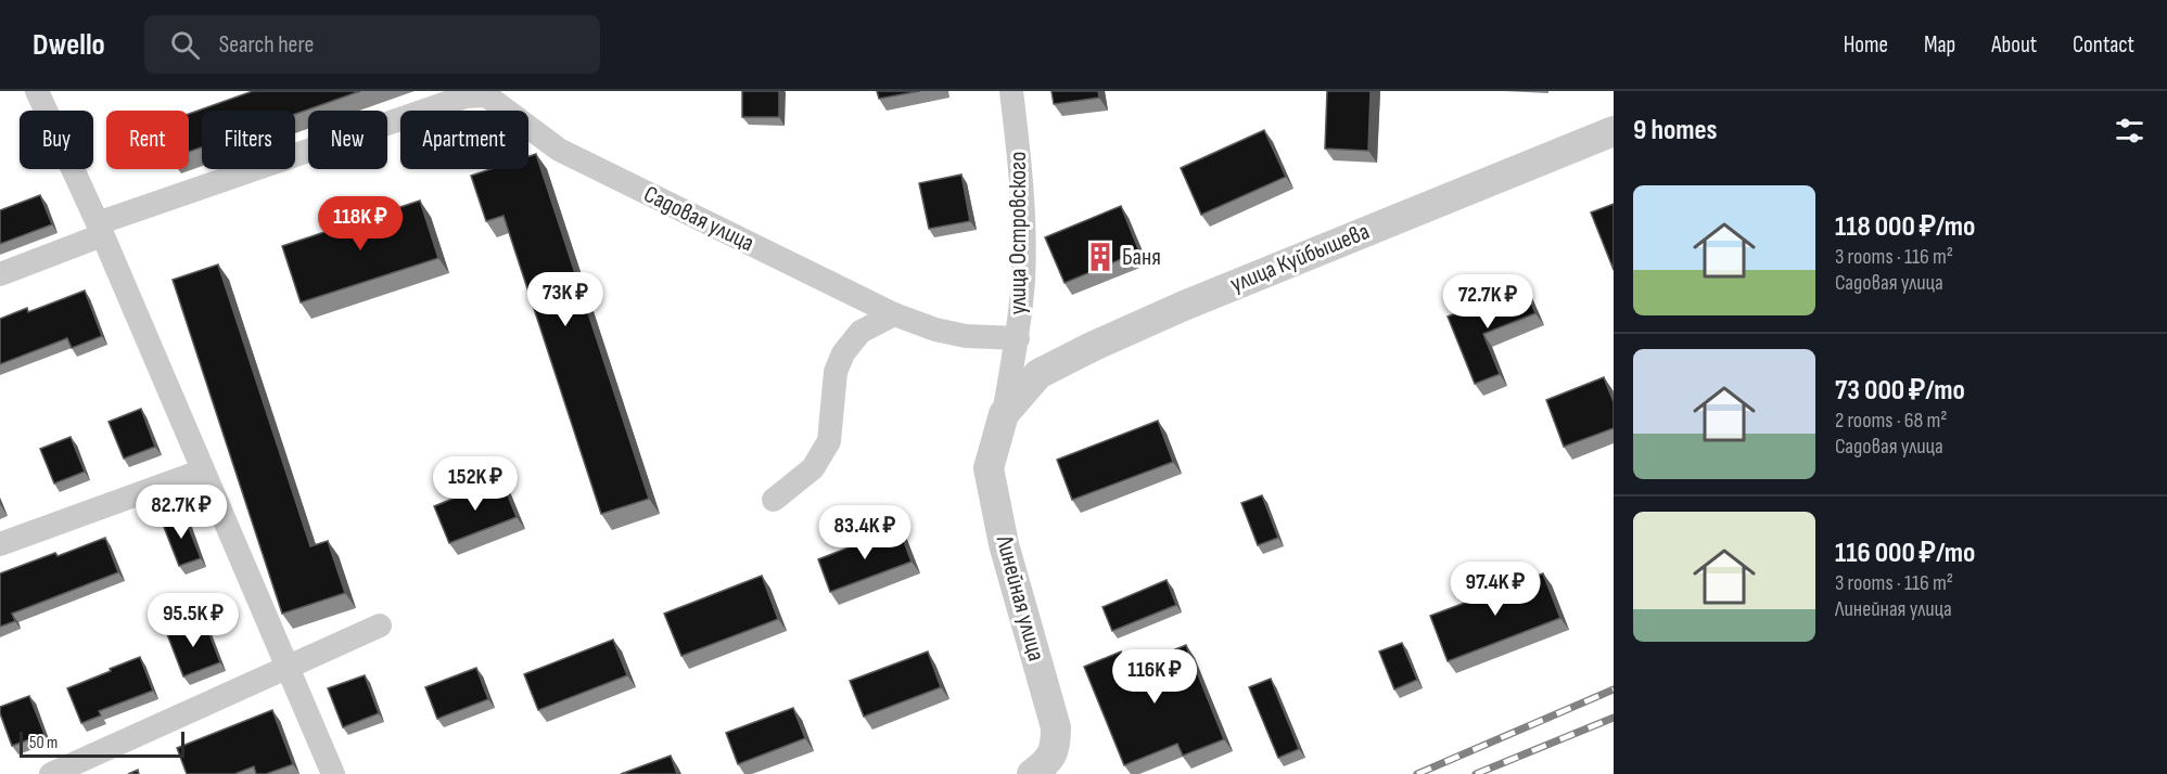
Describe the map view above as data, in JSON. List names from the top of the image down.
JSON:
{
  "streets": {
    "street": [
      "Садовая улица",
      "улица Островского",
      "улица Куйбышева",
      "Линейная улица"
    ]
  },
  "crossings": [
    ["Садовая улица", "улица Островского"],
    ["улица Островского", "улица Куйбышева"],
    ["улица Островского", "Линейная улица"],
    ["улица Куйбышева", "Линейная улица"]
  ],
  "places": {
    "building": ["Баня"]
  },
  "scale_bar": "50 m",
  "page": {
    "header": "Dwello",
    "search": "Search here",
    "nav": [
      "Home",
      "Map",
      "About",
      "Contact"
    ],
    "heading": "9 homes",
    "chip": [
      "Buy",
      "Rent",
      "Filters",
      "New",
      "Apartment"
    ],
    "list": [
      {
        "name": "118 000 ₽/mo",
        "note": "3 rooms · 116 m² · Садовая улица"
      },
      {
        "name": "73 000 ₽/mo",
        "note": "2 rooms · 68 m² · Садовая улица"
      },
      {
        "name": "116 000 ₽/mo",
        "note": "3 rooms · 116 m² · Линейная улица"
      }
    ],
    "price": [
      "118K ₽",
      "73K ₽",
      "72.7K ₽",
      "152K ₽",
      "82.7K ₽",
      "83.4K ₽",
      "97.4K ₽",
      "95.5K ₽",
      "116K ₽"
    ],
    "scale": "50 m"
  }
}
